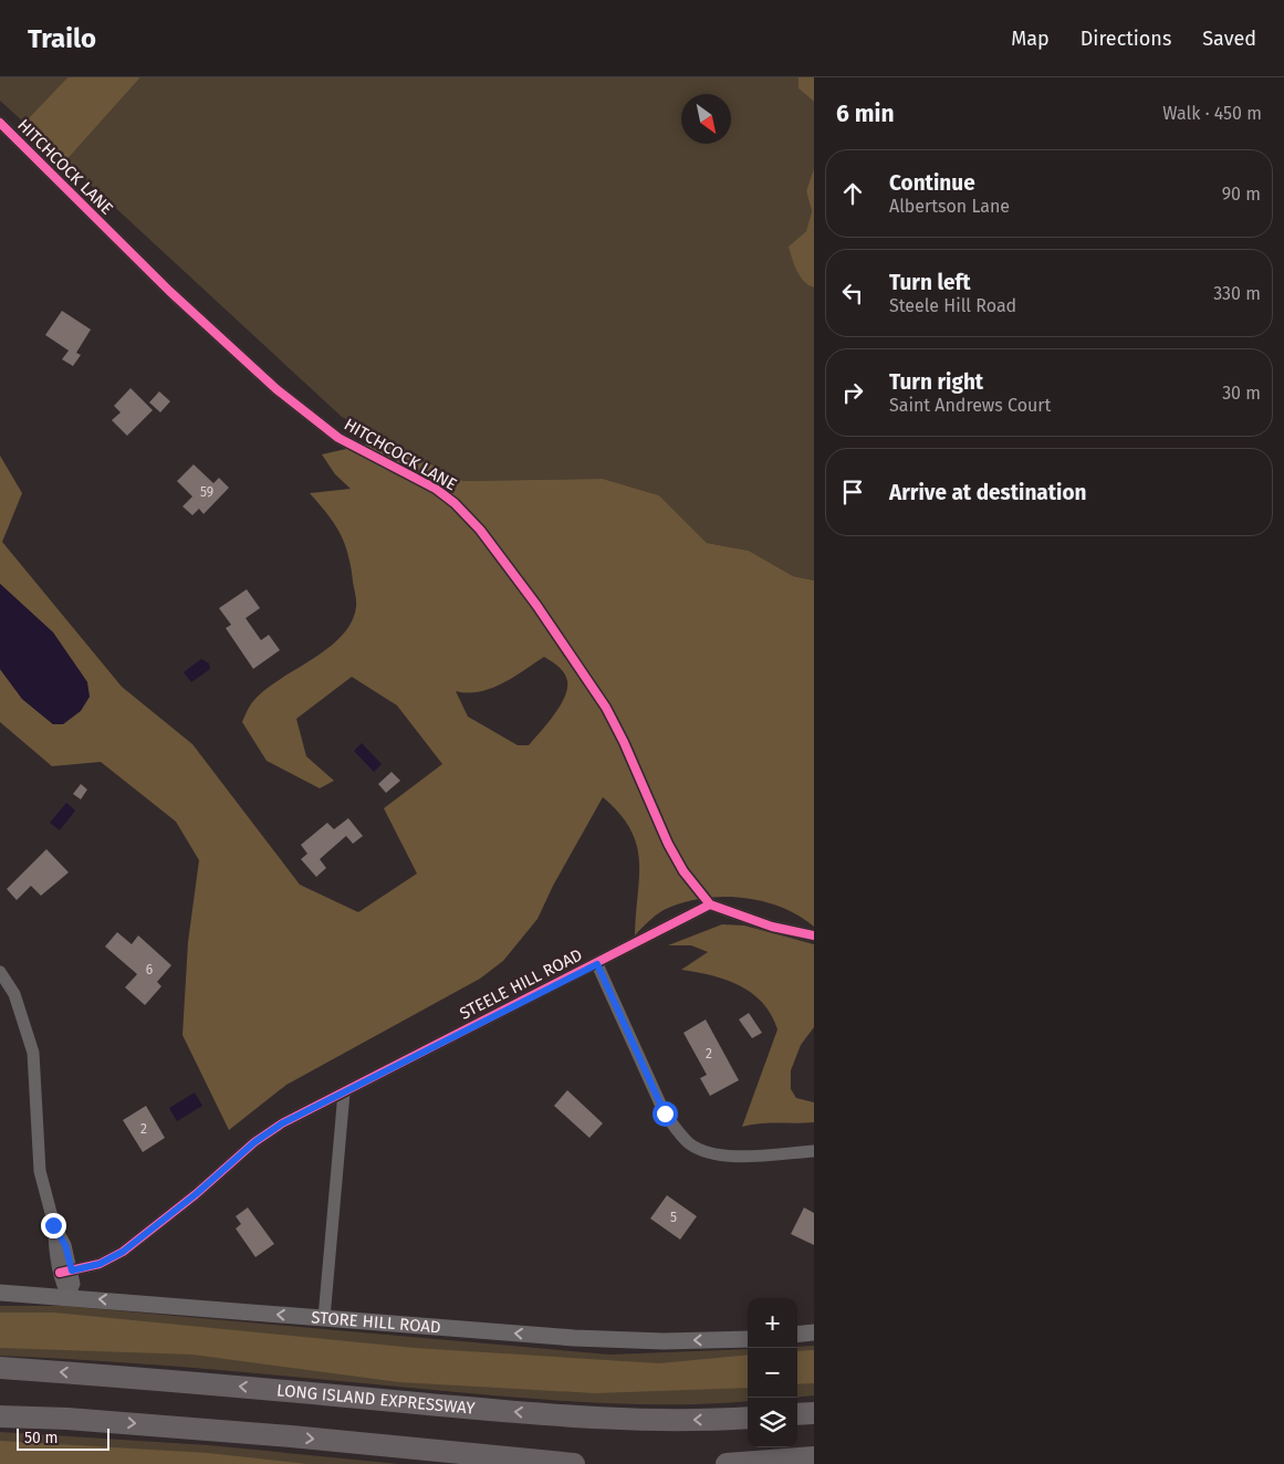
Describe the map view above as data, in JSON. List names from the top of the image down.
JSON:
{
  "streets": {
    "highway": ["LONG ISLAND EXPRESSWAY"],
    "main road": ["STORE HILL ROAD"],
    "street": ["HITCHCOCK LANE", "STEELE HILL ROAD"]
  },
  "crossings": [
    ["HITCHCOCK LANE", "STEELE HILL ROAD"]
  ],
  "one_way": ["STORE HILL ROAD"],
  "house_numbers": [
    "59",
    "6",
    "2",
    "2",
    "5"
  ],
  "scale_bar": "50 m",
  "north": "bottom right",
  "page": {
    "header": "Trailo",
    "nav": ["Map", "Directions", "Saved"],
    "heading": ["6 min", "Walk · 450 m"],
    "list": [
      ["Continue", "Albertson Lane", "90 m"],
      ["Turn left", "Steele Hill Road", "330 m"],
      ["Turn right", "Saint Andrews Court", "30 m"],
      "Arrive at destination"
    ],
    "map_buttons": ["+", "−"],
    "scale": "50 m"
  }
}
